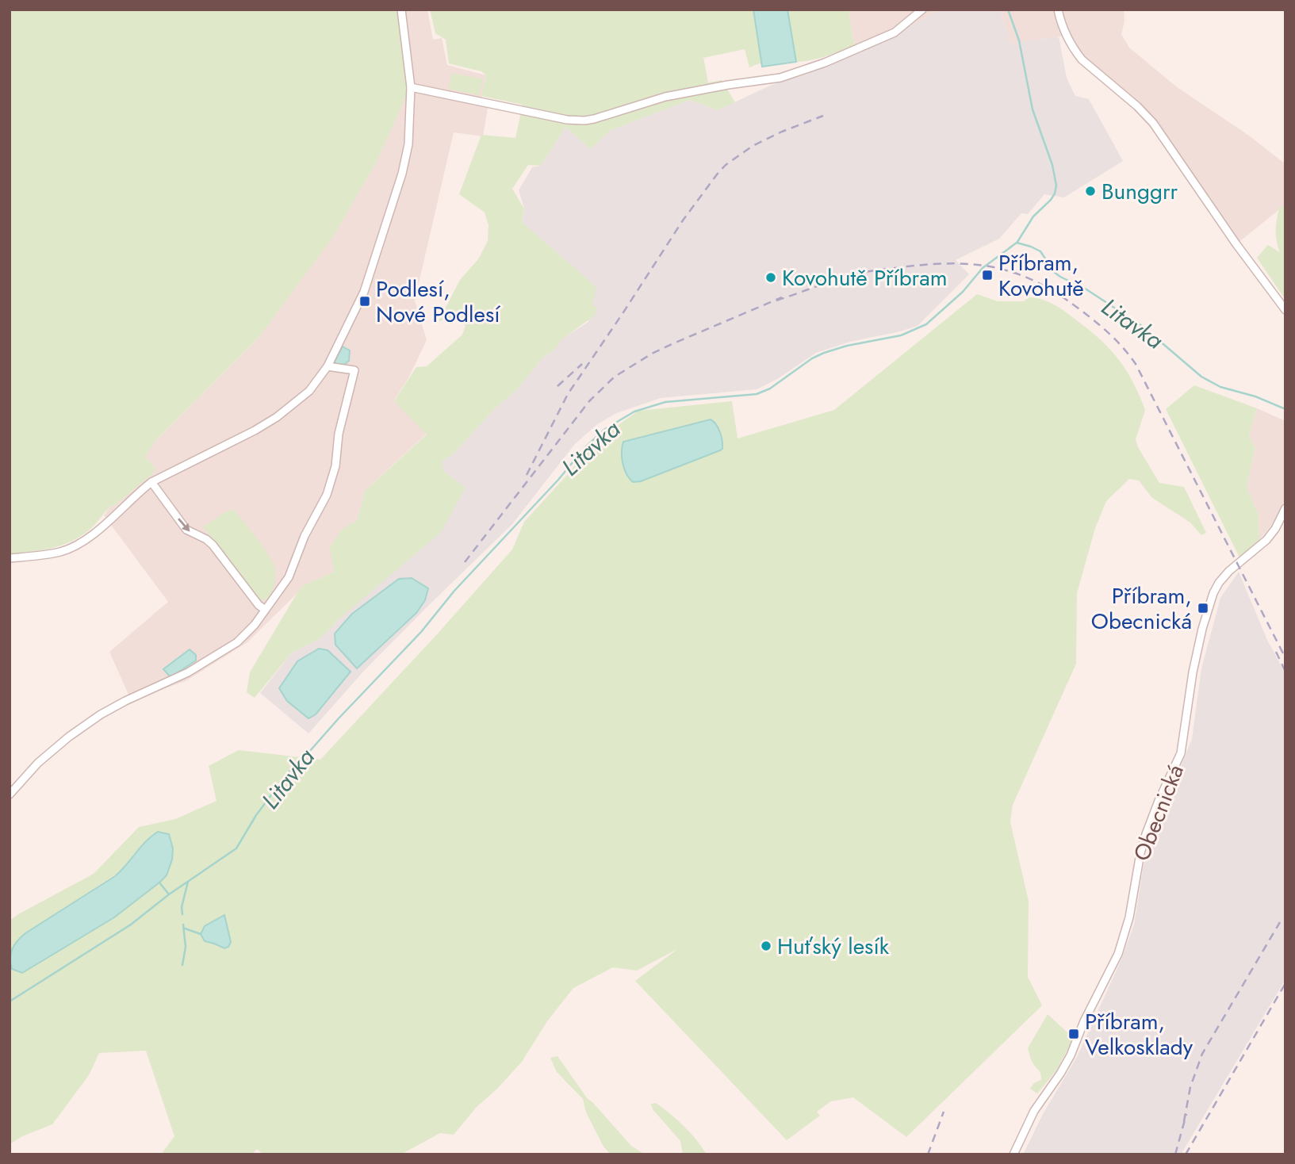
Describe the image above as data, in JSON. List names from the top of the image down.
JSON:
{
  "streets": {
    "street": ["Obecnická"]
  },
  "water": ["Litavka"],
  "places": {
    "other": ["Bunggrr", "Kovohutě Příbram", "Huťský lesík"],
    "transit": [
      "Příbram, Kovohutě",
      "Podlesí, Nové Podlesí",
      "Příbram, Obecnická",
      "Příbram, Velkosklady"
    ]
  }
}
